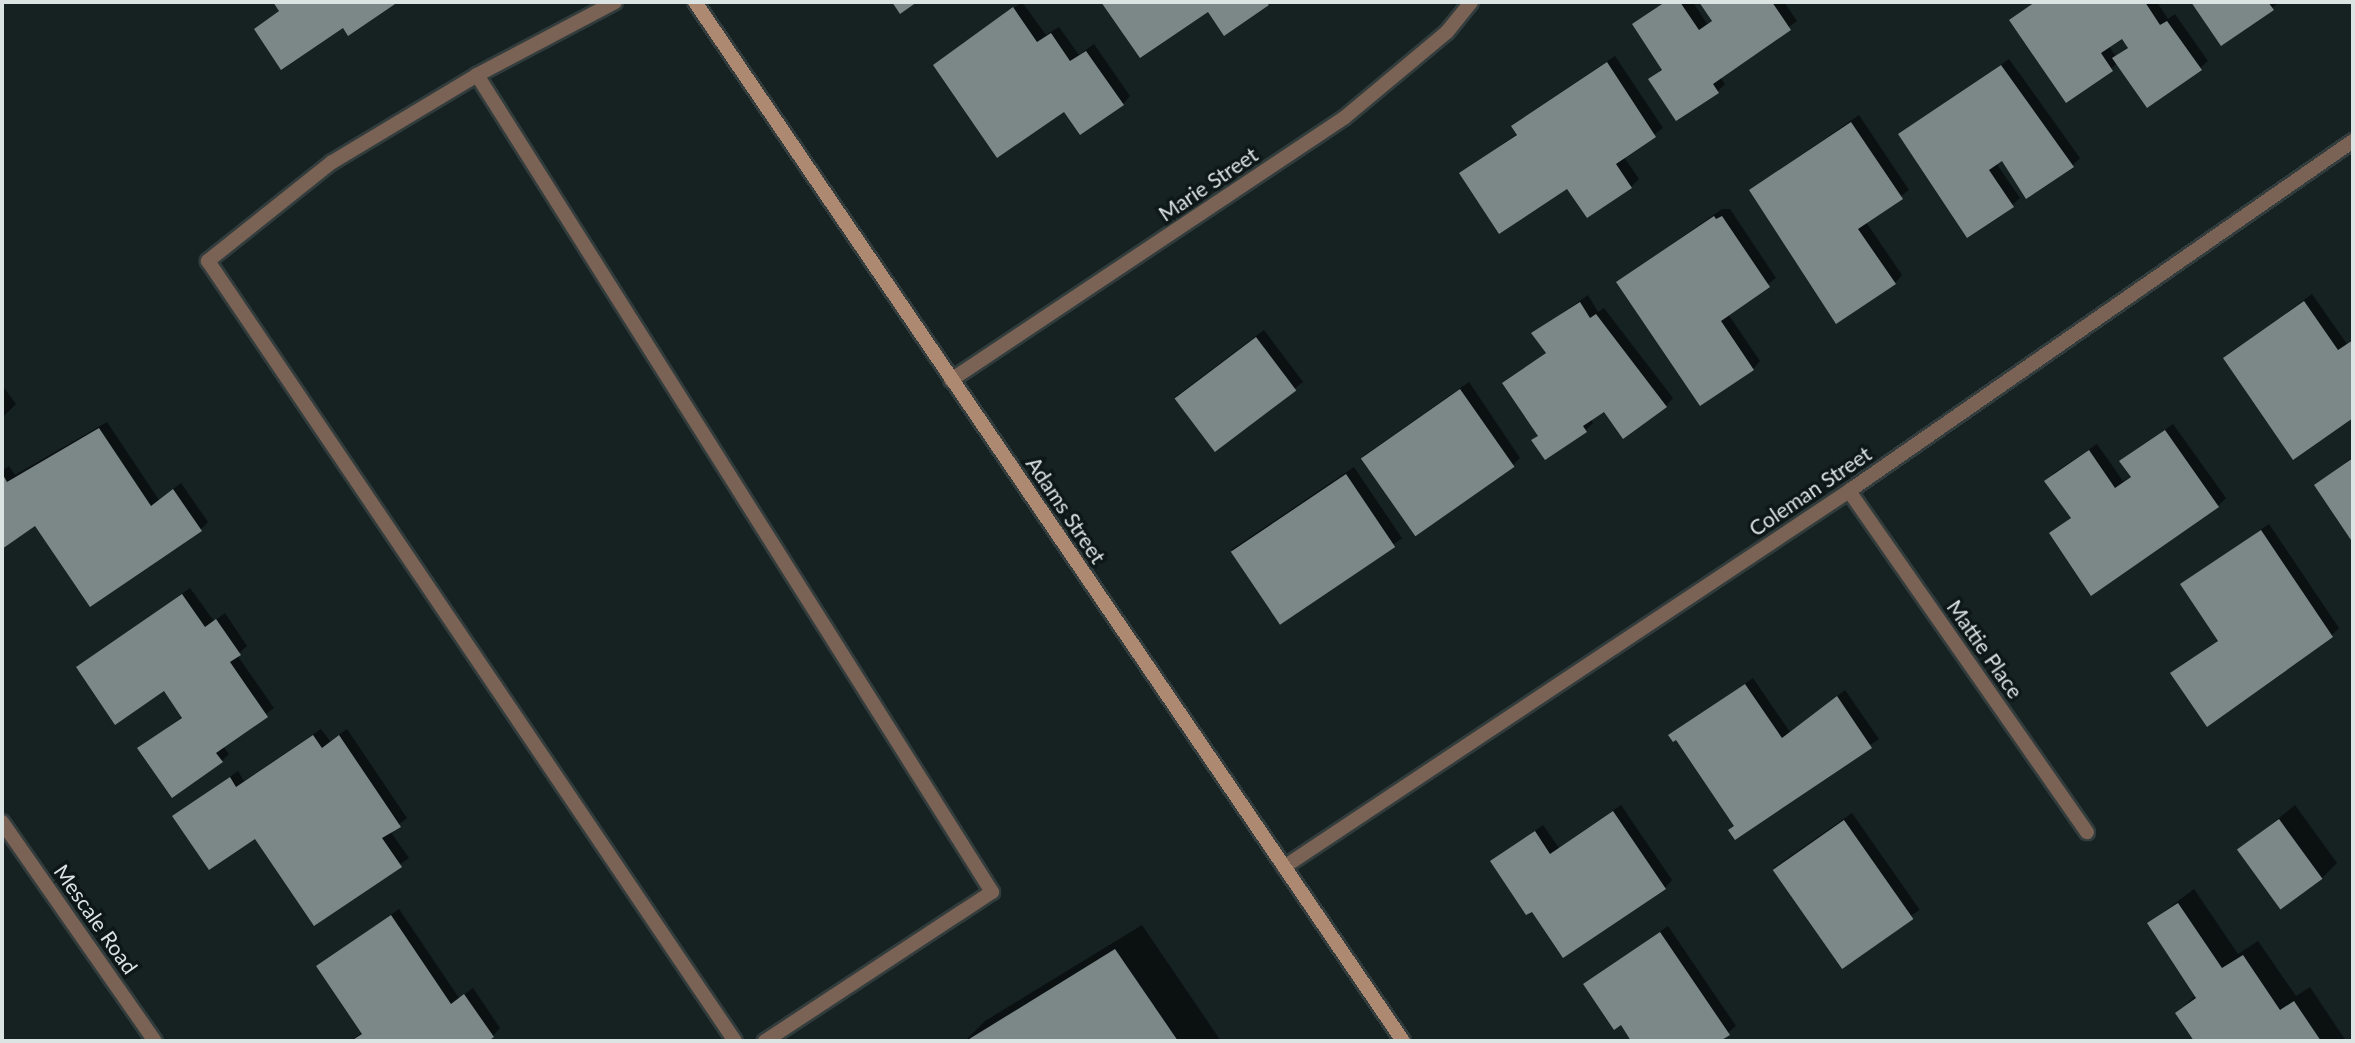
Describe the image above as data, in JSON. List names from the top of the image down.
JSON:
{
  "streets": {
    "main road": ["Adams Street"],
    "street": [
      "Marie Street",
      "Coleman Street",
      "Mattie Place",
      "Mescale Road"
    ]
  },
  "crossings": [
    ["Marie Street", "Adams Street"],
    ["Coleman Street", "Adams Street"],
    ["Coleman Street", "Mattie Place"]
  ]
}
